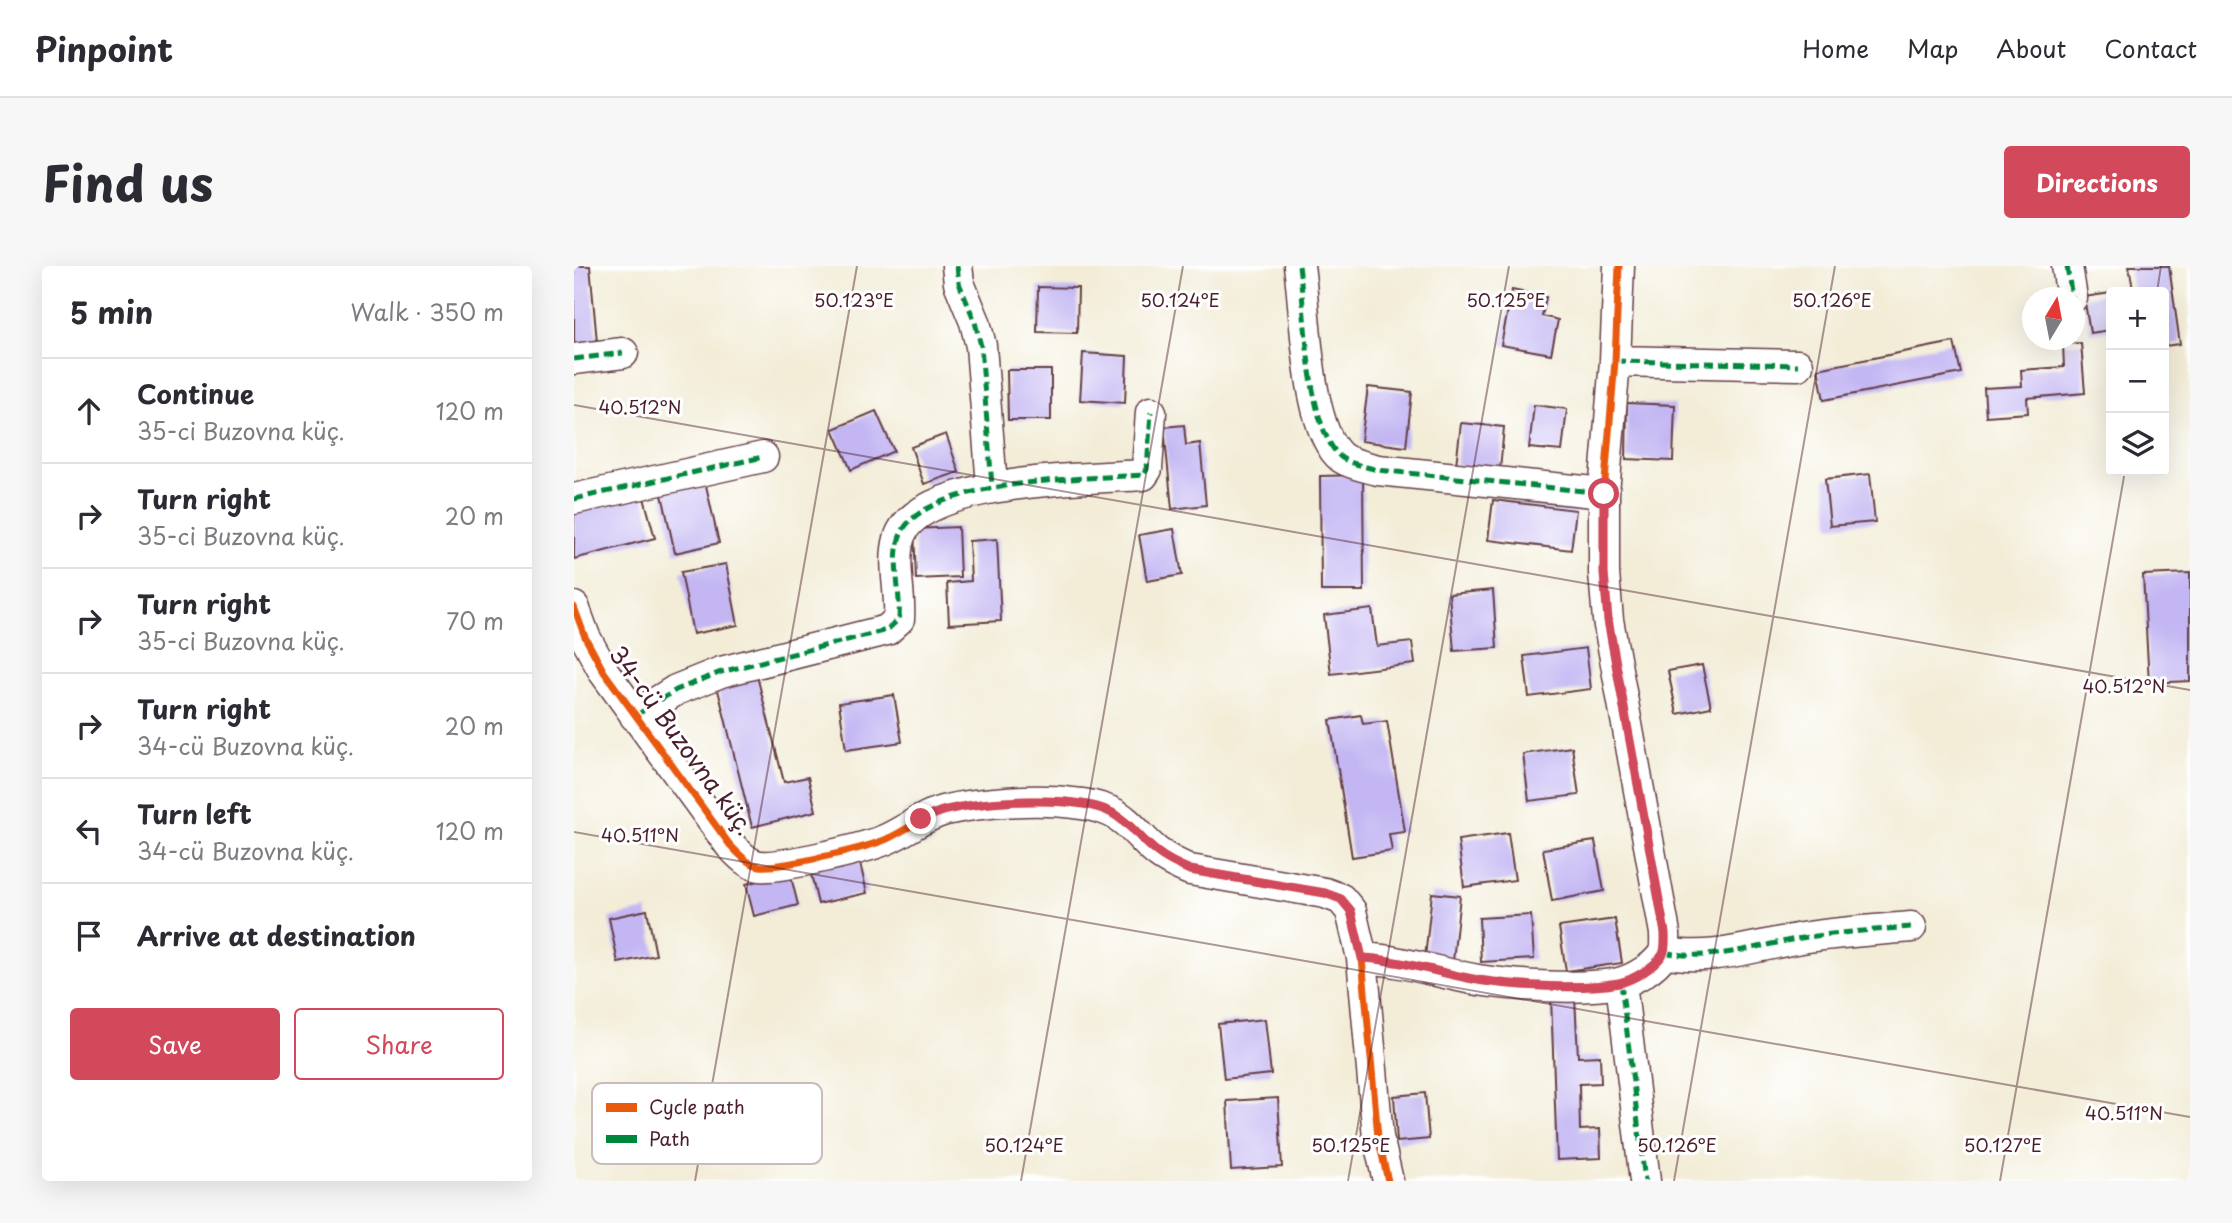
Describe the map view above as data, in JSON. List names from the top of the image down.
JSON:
{
  "streets": {
    "street": ["34-cü Buzovna küç."]
  },
  "legend": ["Cycle path", "Path"],
  "north": "top",
  "page": {
    "header": "Pinpoint",
    "nav": [
      "Home",
      "Map",
      "About",
      "Contact"
    ],
    "title": "Find us",
    "buttons": [
      "Directions",
      ["Save", "Share"]
    ],
    "heading": ["5 min", "Walk · 350 m"],
    "map_buttons": ["+", "−"],
    "list": [
      ["Continue", "35-ci Buzovna küç.", "120 m"],
      ["Turn right", "35-ci Buzovna küç.", "20 m"],
      ["Turn right", "35-ci Buzovna küç.", "70 m"],
      ["Turn right", "34-cü Buzovna küç.", "20 m"],
      ["Turn left", "34-cü Buzovna küç.", "120 m"],
      "Arrive at destination"
    ]
  },
  "coordinates": [
    "50.123°E",
    "50.124°E",
    "50.125°E",
    "50.126°E",
    "40.512°N",
    "40.511°N",
    "50.127°E"
  ]
}
